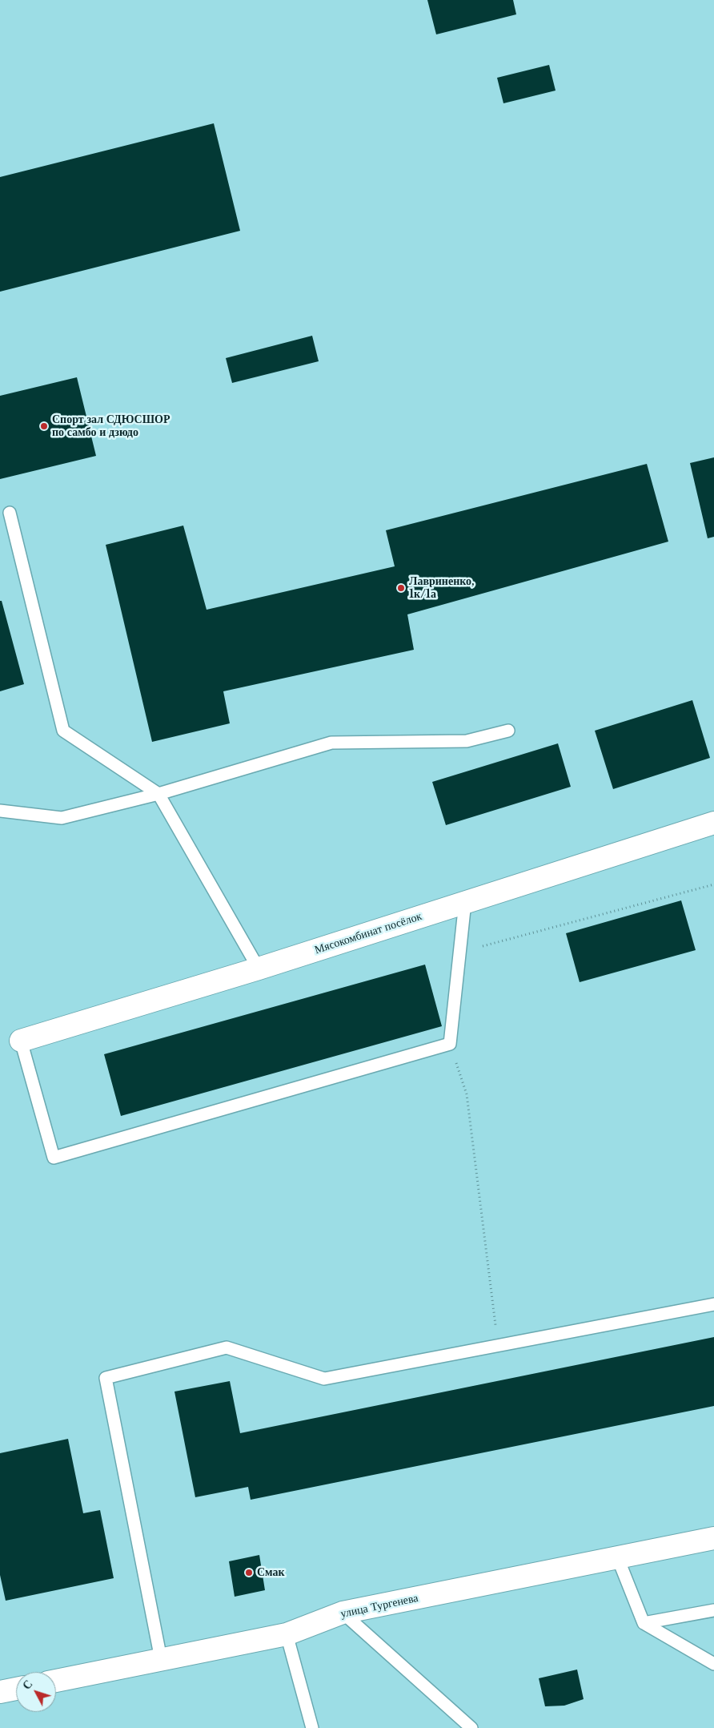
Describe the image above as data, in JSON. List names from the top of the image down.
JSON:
{
  "streets": {
    "street": ["Мясокомбинат посёлок", "улица Тургенева"]
  },
  "places": ["Спорт зал СДЮСШОР по самбо и дзюдо", "Лавриненко, 1к/1а", "Смак"],
  "north": "top left"
}
